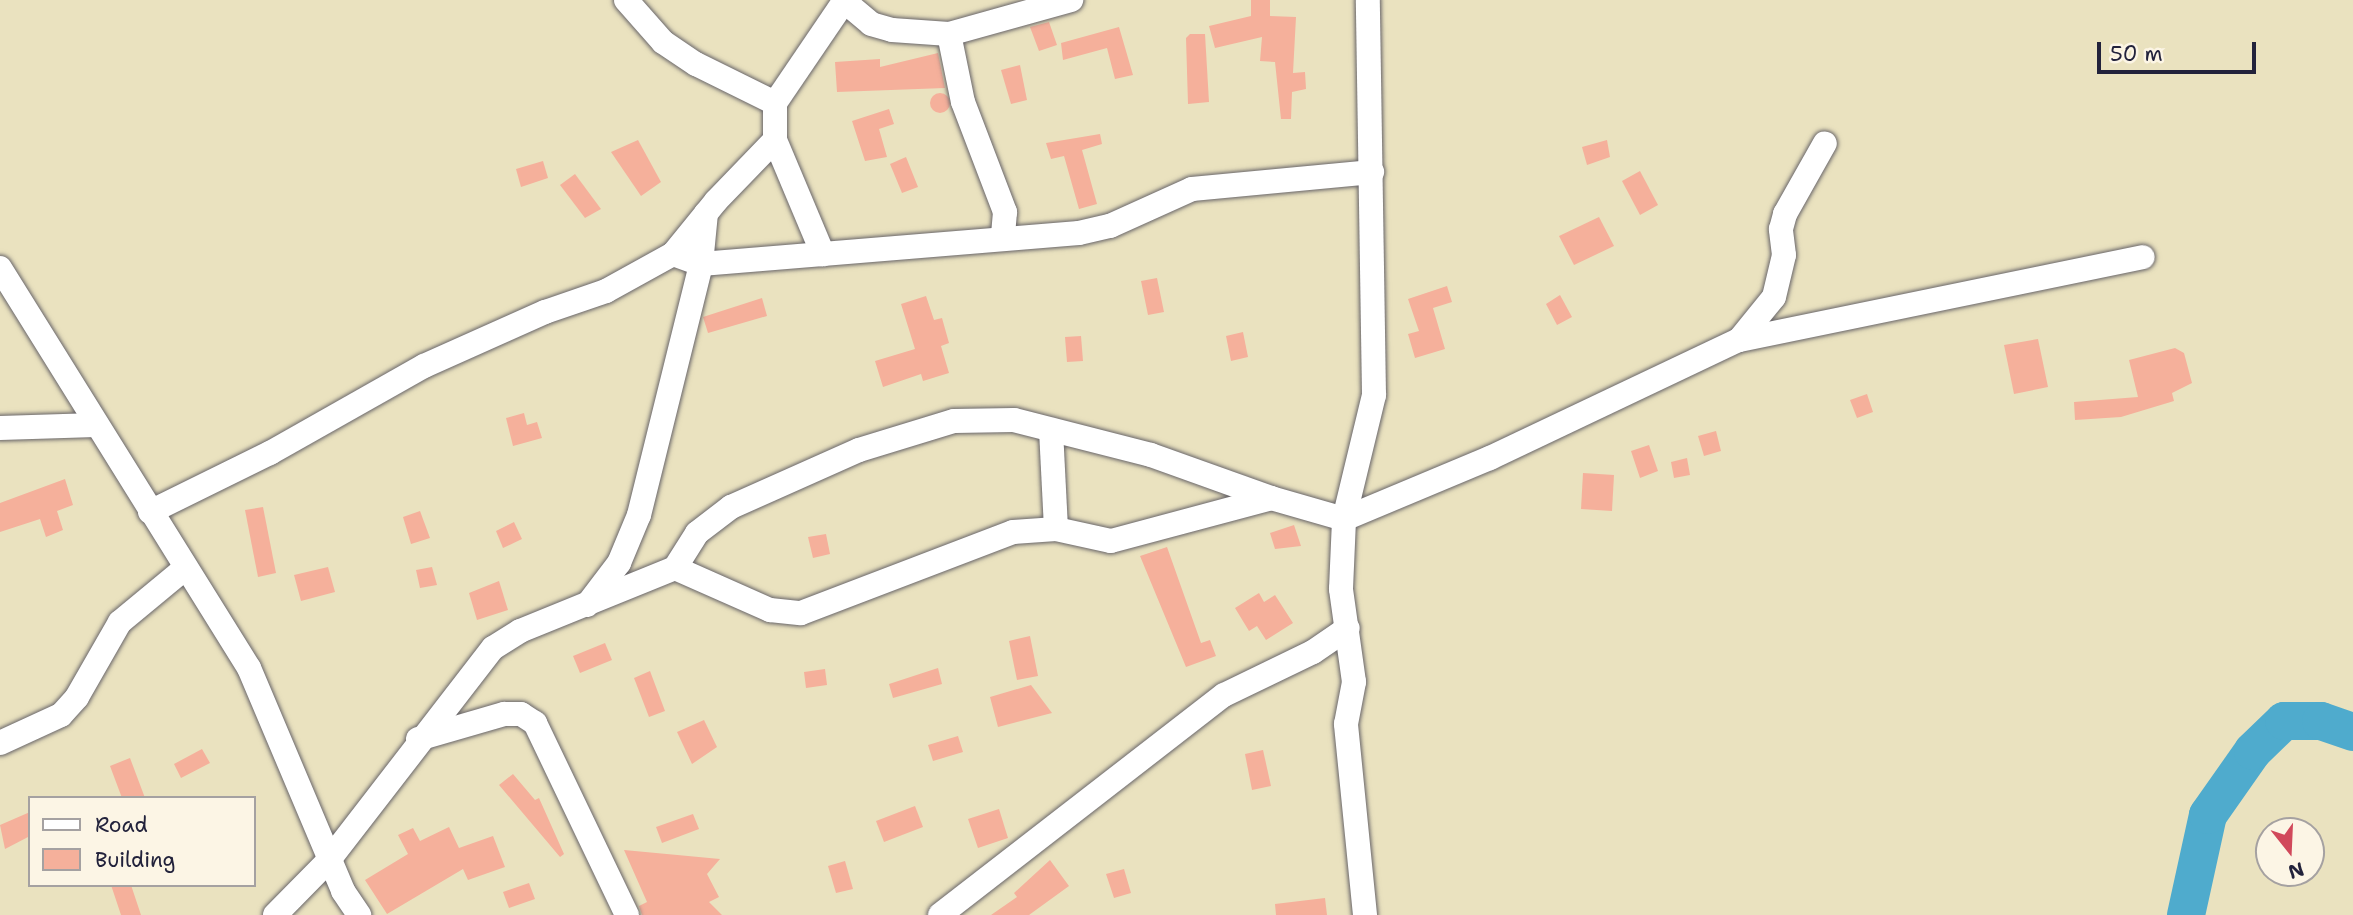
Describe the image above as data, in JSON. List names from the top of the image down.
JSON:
{
  "legend": ["Road", "Building"],
  "scale_bar": "50 m",
  "north": "bottom"
}
